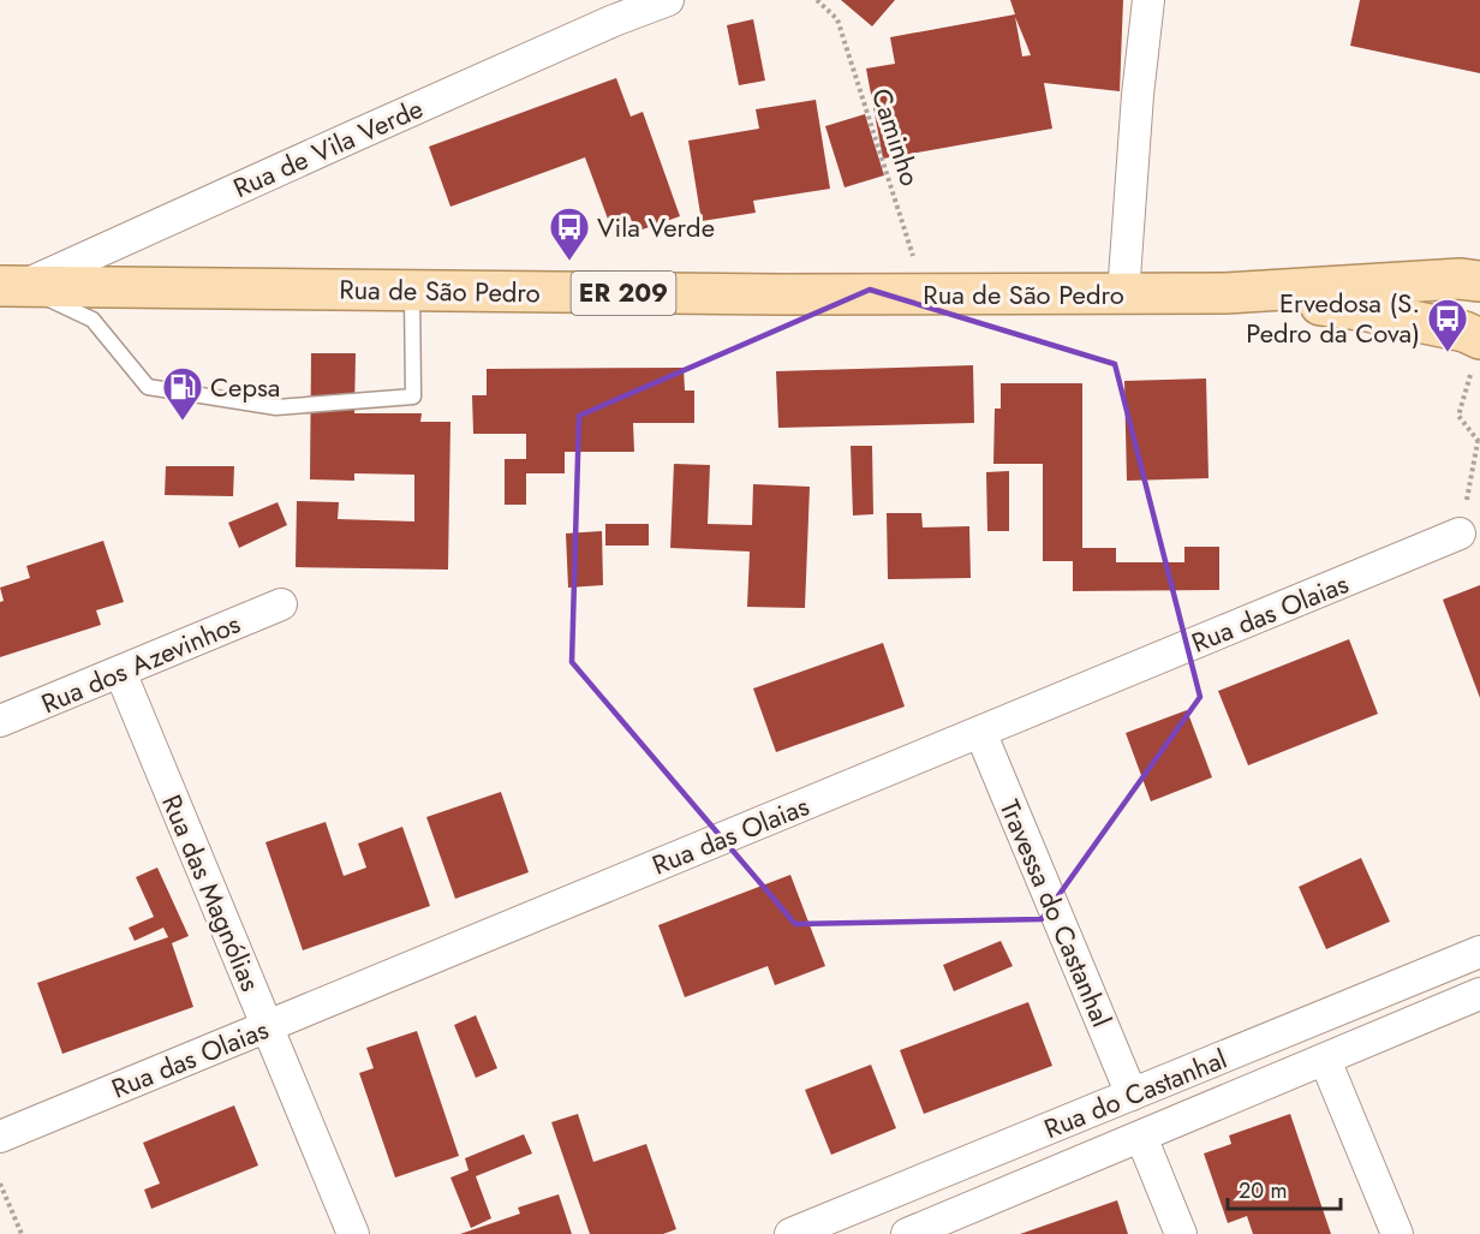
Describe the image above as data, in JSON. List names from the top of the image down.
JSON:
{
  "streets": {
    "main road": ["Rua de São Pedro", "ER 209"],
    "street": [
      "Rua de Vila Verde",
      "Rua das Olaias",
      "Rua dos Azevinhos",
      "Rua das Magnólias",
      "Travessa do Castanhal",
      "Rua do Castanhal"
    ],
    "path": ["Caminho"]
  },
  "crossings": [
    ["Caminho", "Rua de São Pedro"],
    ["Rua de Vila Verde", "Rua de São Pedro"],
    ["Rua das Olaias", "Rua das Magnólias"],
    ["Rua das Olaias", "Travessa do Castanhal"],
    ["Rua dos Azevinhos", "Rua das Magnólias"],
    ["Travessa do Castanhal", "Rua do Castanhal"]
  ],
  "places": {
    "bus stop": ["Vila Verde", "Ervedosa (S. Pedro da Cova)"],
    "fuel station": ["Cepsa"]
  },
  "scale_bar": "20 m"
}
